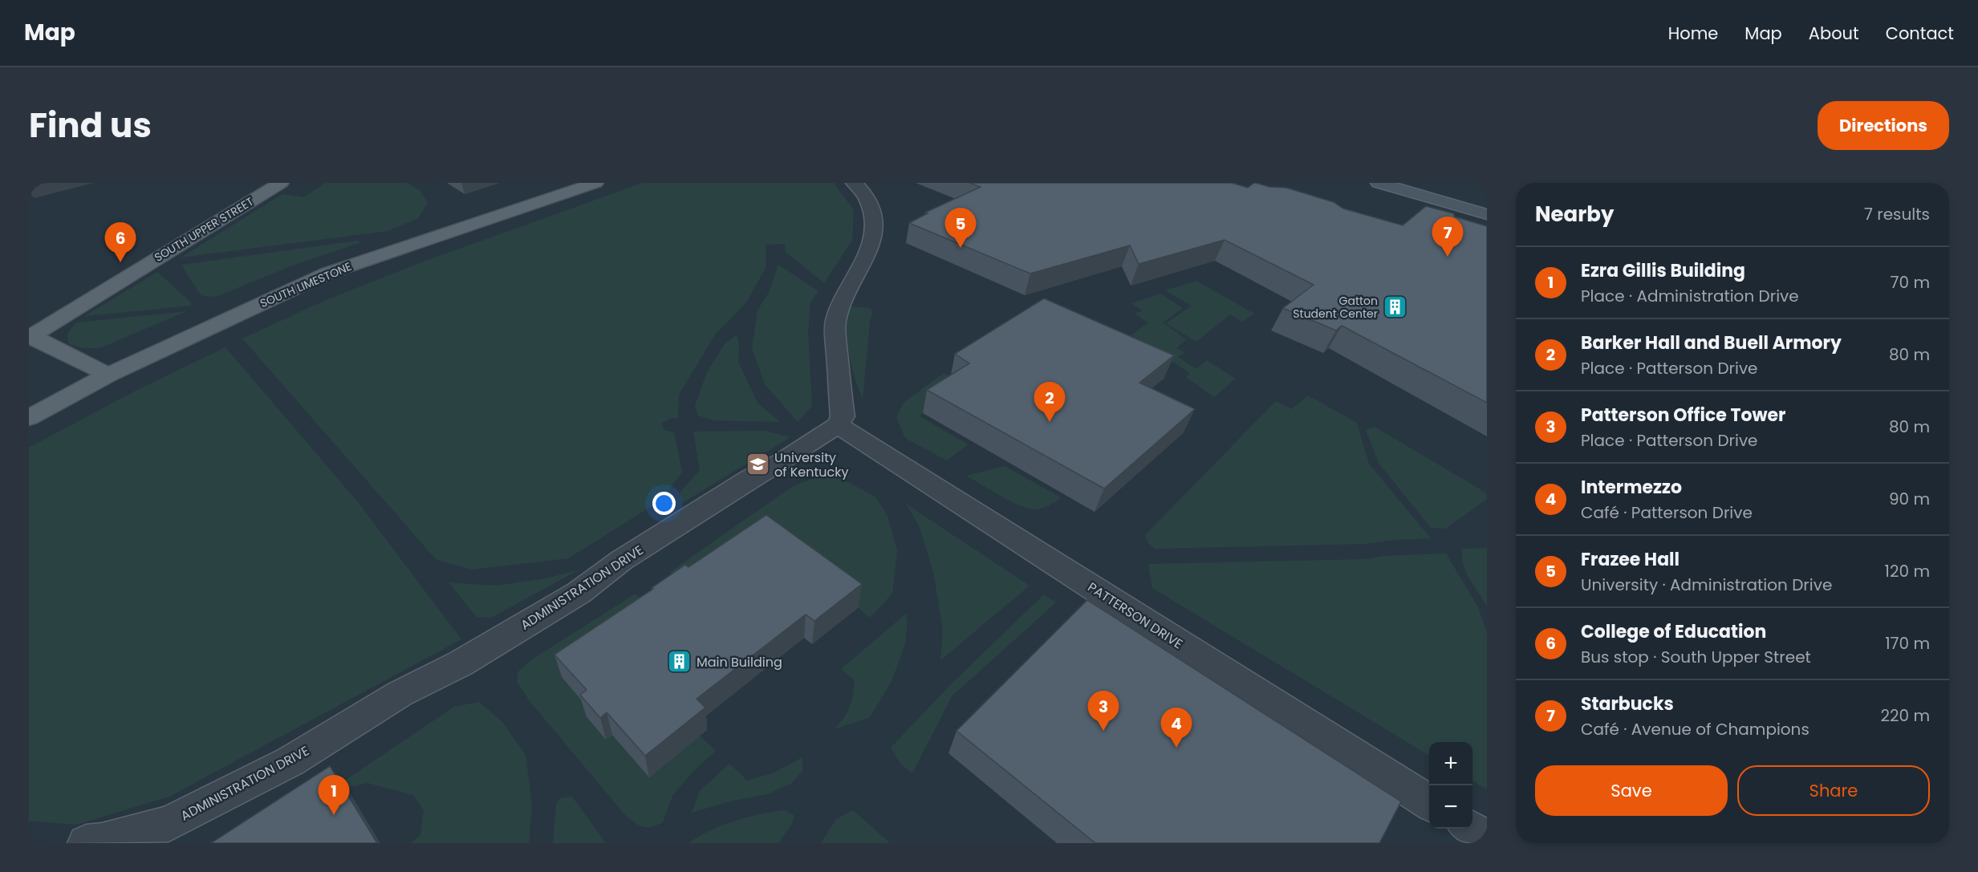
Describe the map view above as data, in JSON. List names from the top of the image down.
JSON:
{
  "streets": {
    "main road": ["SOUTH UPPER STREET", "SOUTH LIMESTONE"],
    "street": ["ADMINISTRATION DRIVE", "PATTERSON DRIVE"]
  },
  "crossings": [
    ["ADMINISTRATION DRIVE", "PATTERSON DRIVE"]
  ],
  "places": {
    "building": ["Gatton Student Center", "Main Building"],
    "school or university": ["University of Kentucky"]
  },
  "page": {
    "header": "Map",
    "nav": [
      "Home",
      "Map",
      "About",
      "Contact"
    ],
    "title": "Find us",
    "buttons": [
      "Directions",
      ["Save", "Share"]
    ],
    "heading": ["Nearby", "7 results"],
    "pins": [
      "5",
      "7",
      "6",
      "2",
      "3",
      "4",
      "1"
    ],
    "list": [
      {
        "mark": "1",
        "name": "Ezra Gillis Building",
        "note": "Place · Administration Drive",
        "value": "70 m"
      },
      {
        "mark": "2",
        "name": "Barker Hall and Buell Armory",
        "note": "Place · Patterson Drive",
        "value": "80 m"
      },
      {
        "mark": "3",
        "name": "Patterson Office Tower",
        "note": "Place · Patterson Drive",
        "value": "80 m"
      },
      {
        "mark": "4",
        "name": "Intermezzo",
        "note": "Café · Patterson Drive",
        "value": "90 m"
      },
      {
        "mark": "5",
        "name": "Frazee Hall",
        "note": "University · Administration Drive",
        "value": "120 m"
      },
      {
        "mark": "6",
        "name": "College of Education",
        "note": "Bus stop · South Upper Street",
        "value": "170 m"
      },
      {
        "mark": "7",
        "name": "Starbucks",
        "note": "Café · Avenue of Champions",
        "value": "220 m"
      }
    ],
    "map_buttons": ["+", "−"]
  }
}
